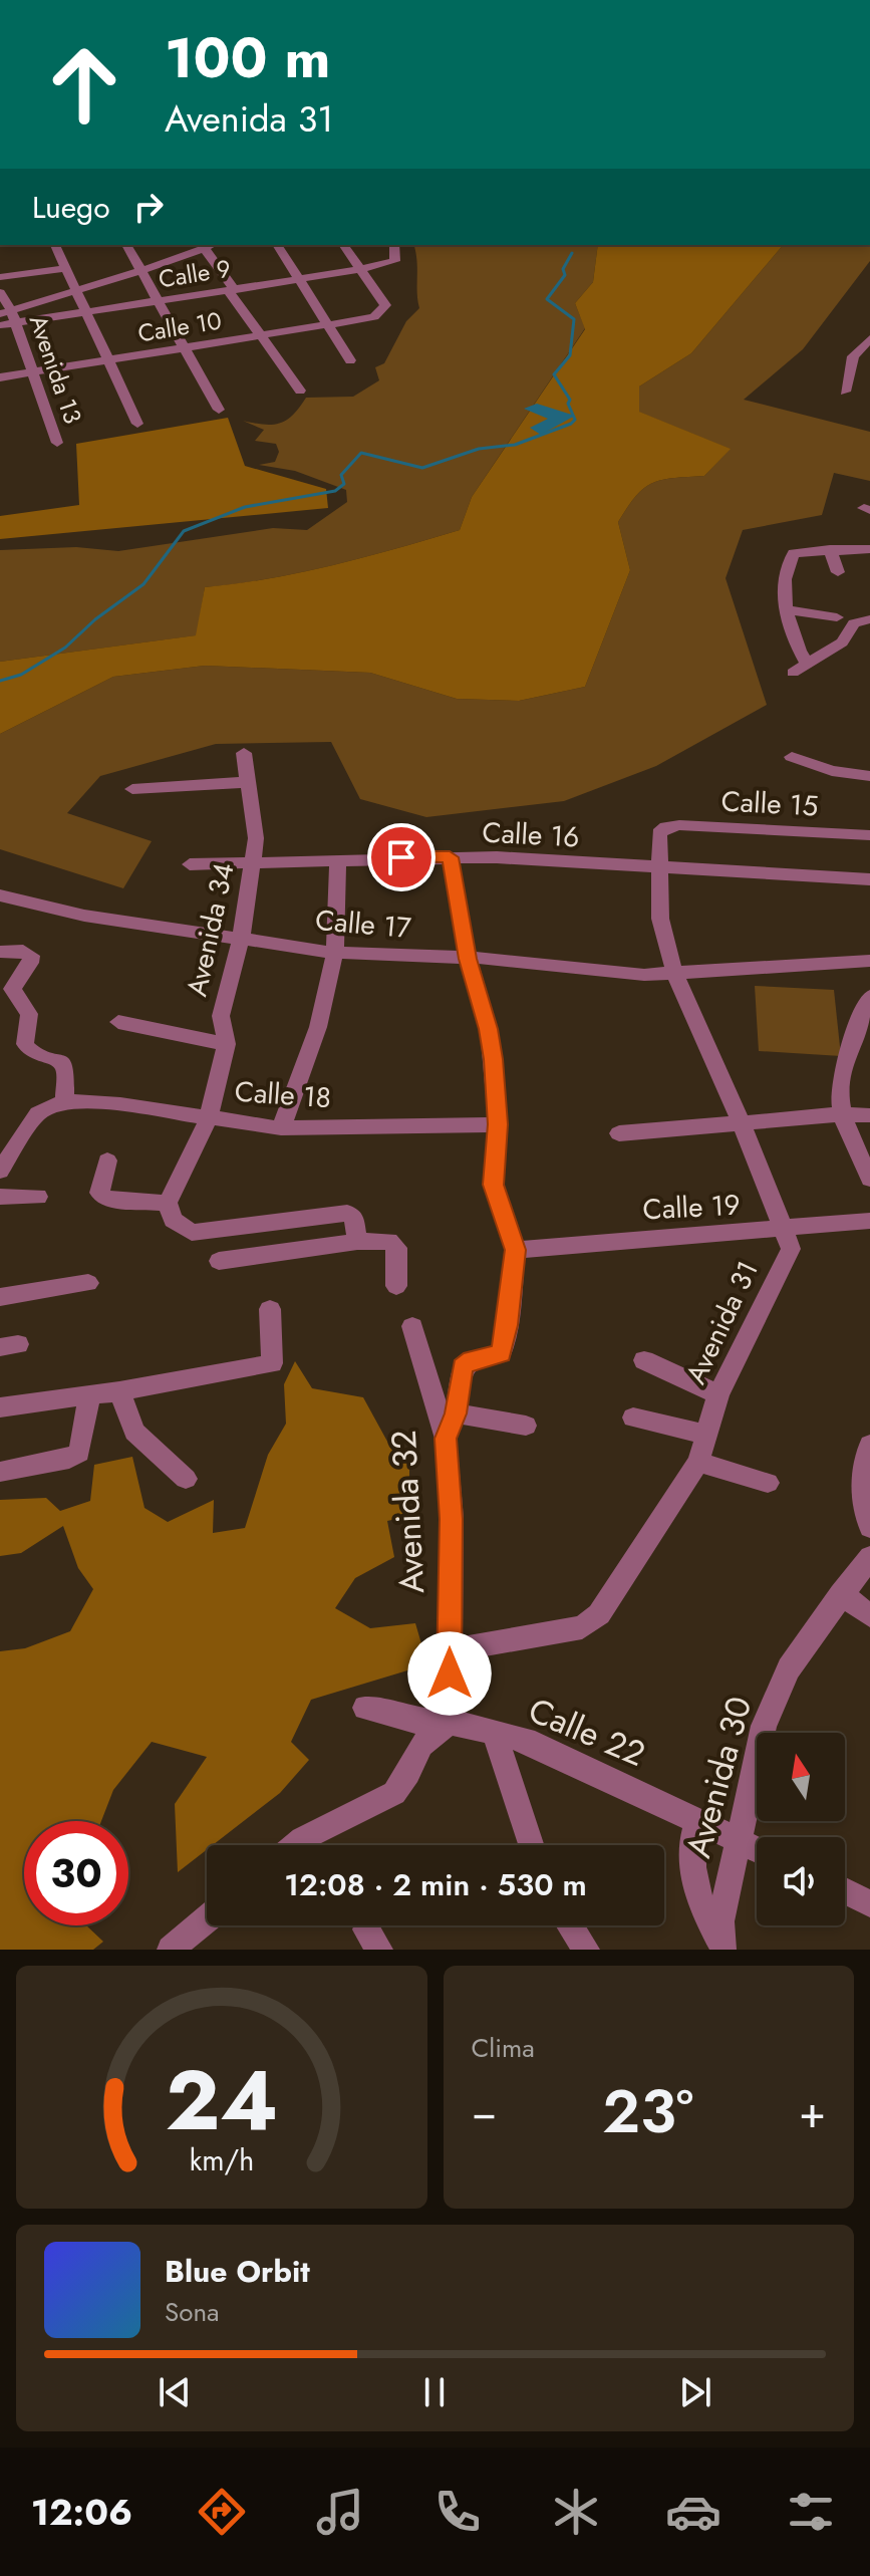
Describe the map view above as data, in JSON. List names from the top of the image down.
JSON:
{
  "streets": {
    "street": [
      "Calle 9",
      "Calle 10",
      "Avenida 13",
      "Calle 15",
      "Calle 16",
      "Calle 17",
      "Avenida 34",
      "Calle 18",
      "Calle 19",
      "Avenida 31",
      "Avenida 32",
      "Calle 22",
      "Avenida 30"
    ]
  },
  "crossings": [
    ["Calle 9", "Calle 10"],
    ["Calle 9", "Avenida 13"],
    ["Calle 10", "Avenida 13"],
    ["Calle 15", "Avenida 31"],
    ["Calle 16", "Avenida 34"],
    ["Calle 16", "Avenida 31"],
    ["Calle 17", "Avenida 34"],
    ["Calle 17", "Avenida 31"],
    ["Avenida 34", "Calle 18"],
    ["Calle 19", "Avenida 31"],
    ["Avenida 31", "Avenida 32"],
    ["Calle 22", "Avenida 30"]
  ],
  "north": "top",
  "page": {
    "turn": ["100 m", "Avenida 31"],
    "then": "Luego",
    "limit": "30",
    "trip": "12:08 · 2 min · 530 m",
    "tile": "Clima",
    "heat": ["−", "23°", "+"],
    "song": ["Blue Orbit", "Sona"],
    "tabs": "12:06",
    "gauge": ["24", "km/h"]
  }
}
